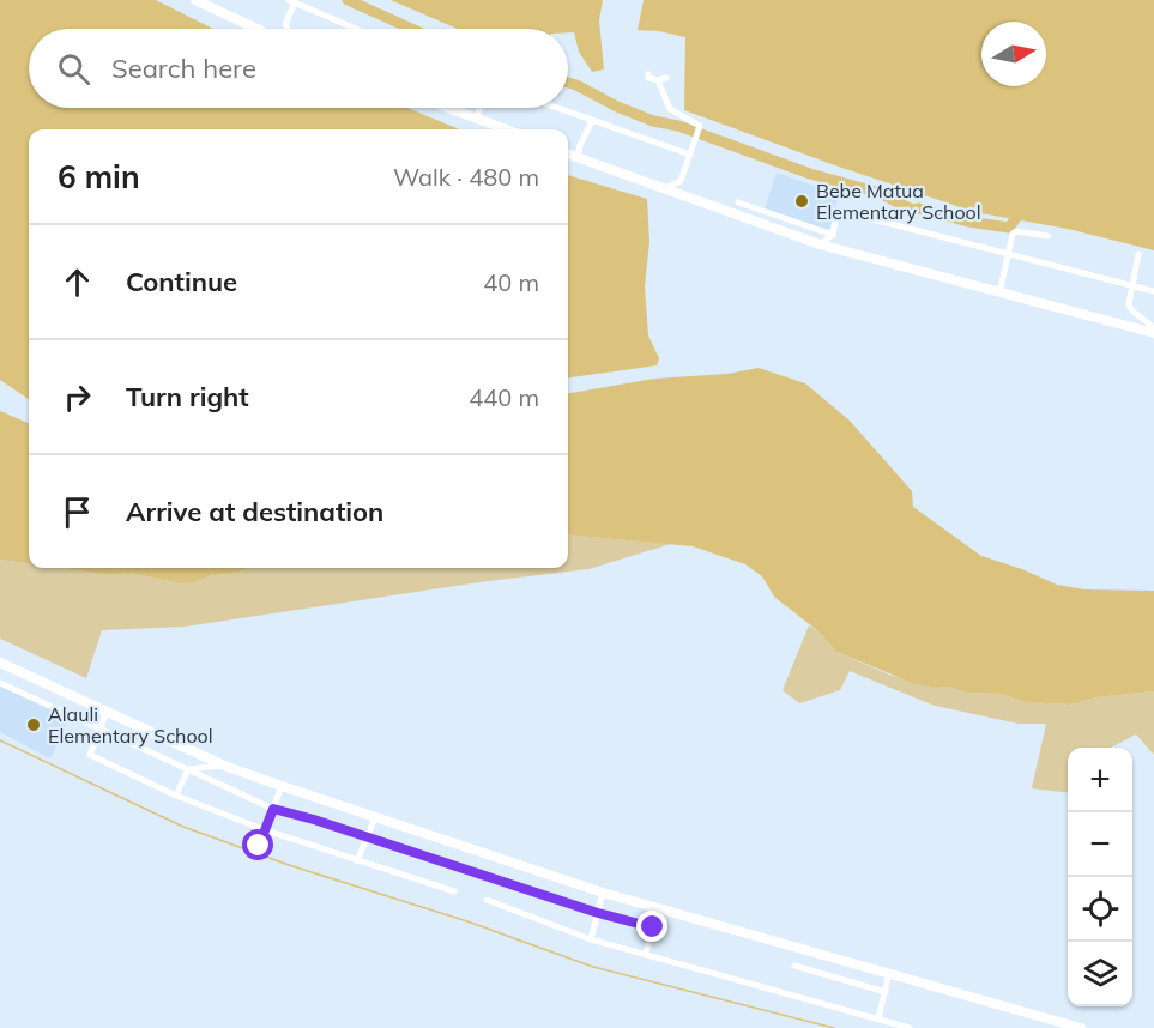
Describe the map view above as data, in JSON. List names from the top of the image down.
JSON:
{
  "places": ["Bebe Matua Elementary School", "Alauli Elementary School"],
  "north": "right",
  "page": {
    "search": "Search here",
    "heading": ["6 min", "Walk · 480 m"],
    "list": [
      ["Continue", "40 m"],
      ["Turn right", "440 m"],
      "Arrive at destination"
    ],
    "map_buttons": ["+", "−"]
  }
}
